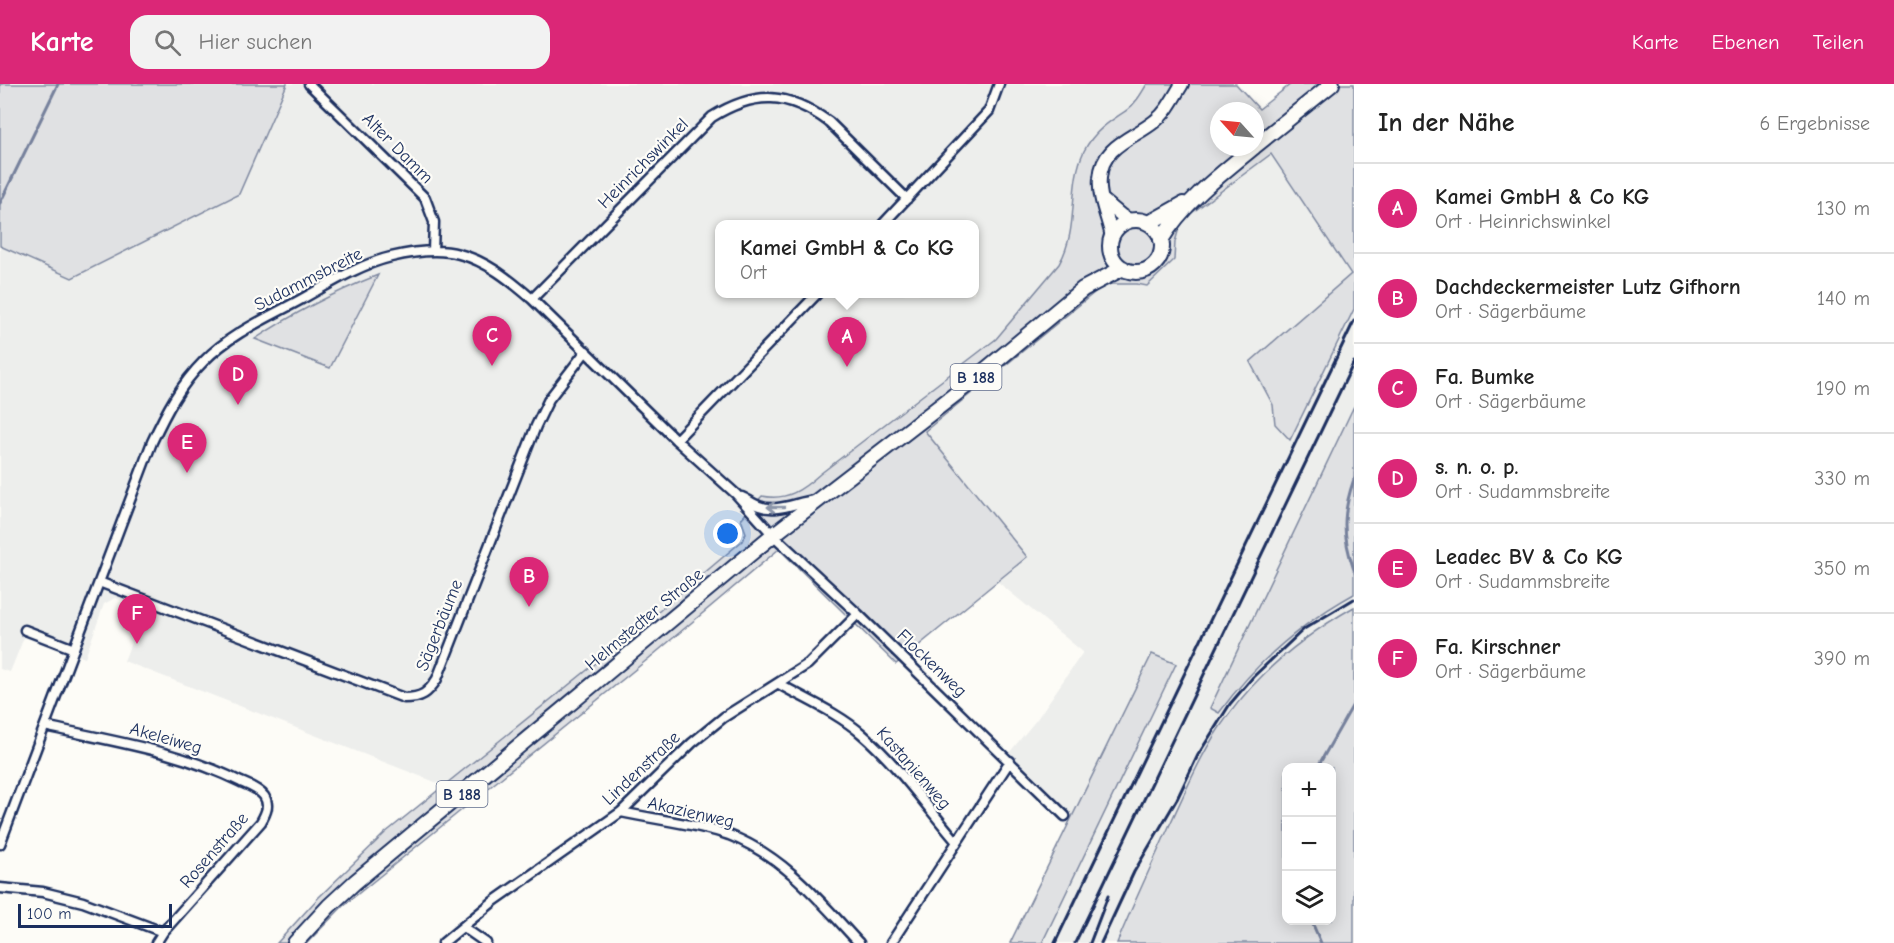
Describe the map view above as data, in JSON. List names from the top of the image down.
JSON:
{
  "streets": {
    "main road": ["B 188", "Helmstedter Straße"],
    "street": [
      "Alter Damm",
      "Heinrichswinkel",
      "Sudammsbreite",
      "Sägerbäume",
      "Flockenweg",
      "Akeleiweg",
      "Lindenstraße",
      "Kastanienweg",
      "Akazienweg",
      "Rosenstraße"
    ]
  },
  "crossings": [
    ["Alter Damm", "Sudammsbreite"],
    ["Heinrichswinkel", "Sudammsbreite"],
    ["Sudammsbreite", "Helmstedter Straße"],
    ["Sudammsbreite", "Sägerbäume"],
    ["Sudammsbreite", "Flockenweg"],
    ["Sudammsbreite", "Akeleiweg"],
    ["Helmstedter Straße", "Flockenweg"],
    ["Flockenweg", "Lindenstraße"],
    ["Akeleiweg", "Rosenstraße"],
    ["Lindenstraße", "Kastanienweg"],
    ["Lindenstraße", "Akazienweg"]
  ],
  "scale_bar": "100 m",
  "north": "top left",
  "page": {
    "header": "Karte",
    "search": "Hier suchen",
    "nav": ["Karte", "Ebenen", "Teilen"],
    "heading": ["In der Nähe", "6 Ergebnisse"],
    "list": [
      {
        "mark": "A",
        "name": "Kamei GmbH & Co KG",
        "note": "Ort · Heinrichswinkel",
        "value": "130 m"
      },
      {
        "mark": "B",
        "name": "Dachdeckermeister Lutz Gifhorn",
        "note": "Ort · Sägerbäume",
        "value": "140 m"
      },
      {
        "mark": "C",
        "name": "Fa. Bumke",
        "note": "Ort · Sägerbäume",
        "value": "190 m"
      },
      {
        "mark": "D",
        "name": "s. n. o. p.",
        "note": "Ort · Sudammsbreite",
        "value": "330 m"
      },
      {
        "mark": "E",
        "name": "Leadec BV & Co KG",
        "note": "Ort · Sudammsbreite",
        "value": "350 m"
      },
      {
        "mark": "F",
        "name": "Fa. Kirschner",
        "note": "Ort · Sägerbäume",
        "value": "390 m"
      }
    ],
    "popup": ["Kamei GmbH & Co KG", "Ort"],
    "pins": [
      "C",
      "A",
      "D",
      "E",
      "B",
      "F"
    ],
    "map_buttons": ["+", "−"],
    "scale": "100 m"
  }
}
